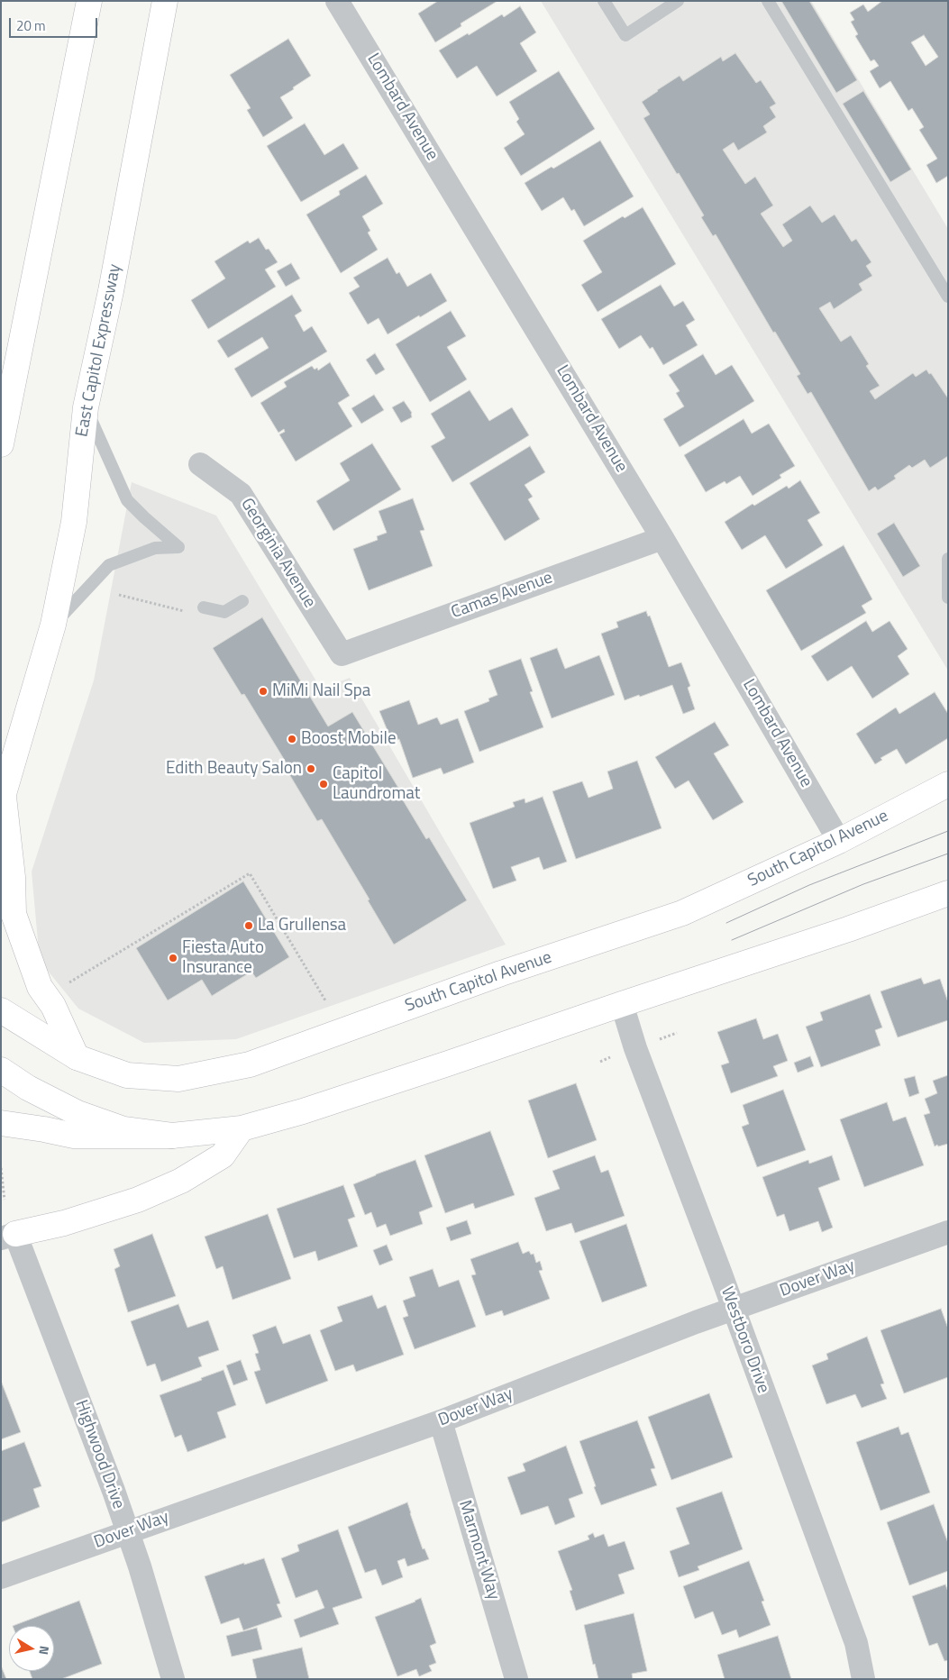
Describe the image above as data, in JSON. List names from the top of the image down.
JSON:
{
  "streets": {
    "main road": ["East Capitol Expressway", "South Capitol Avenue"],
    "street": [
      "Lombard Avenue",
      "Georginia Avenue",
      "Camas Avenue",
      "Dover Way",
      "Westboro Drive",
      "Highwood Drive",
      "Marmont Way"
    ]
  },
  "crossings": [
    ["Lombard Avenue", "Camas Avenue"],
    ["Lombard Avenue", "South Capitol Avenue"],
    ["Georginia Avenue", "Camas Avenue"],
    ["Dover Way", "Westboro Drive"],
    ["Dover Way", "Highwood Drive"],
    ["Dover Way", "Marmont Way"]
  ],
  "places": [
    "MiMi Nail Spa",
    "Boost Mobile",
    "Edith Beauty Salon",
    "Capitol Laundromat",
    "La Grullensa",
    "Fiesta Auto Insurance"
  ],
  "scale_bar": "20 m",
  "north": "right"
}
